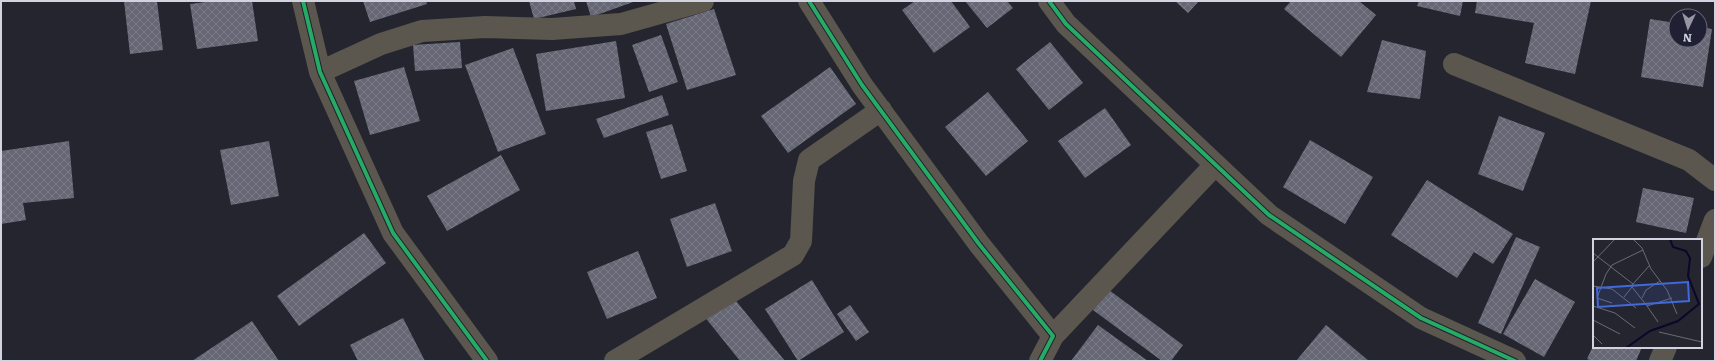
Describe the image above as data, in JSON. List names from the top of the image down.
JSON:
{
  "north": "bottom"
}
